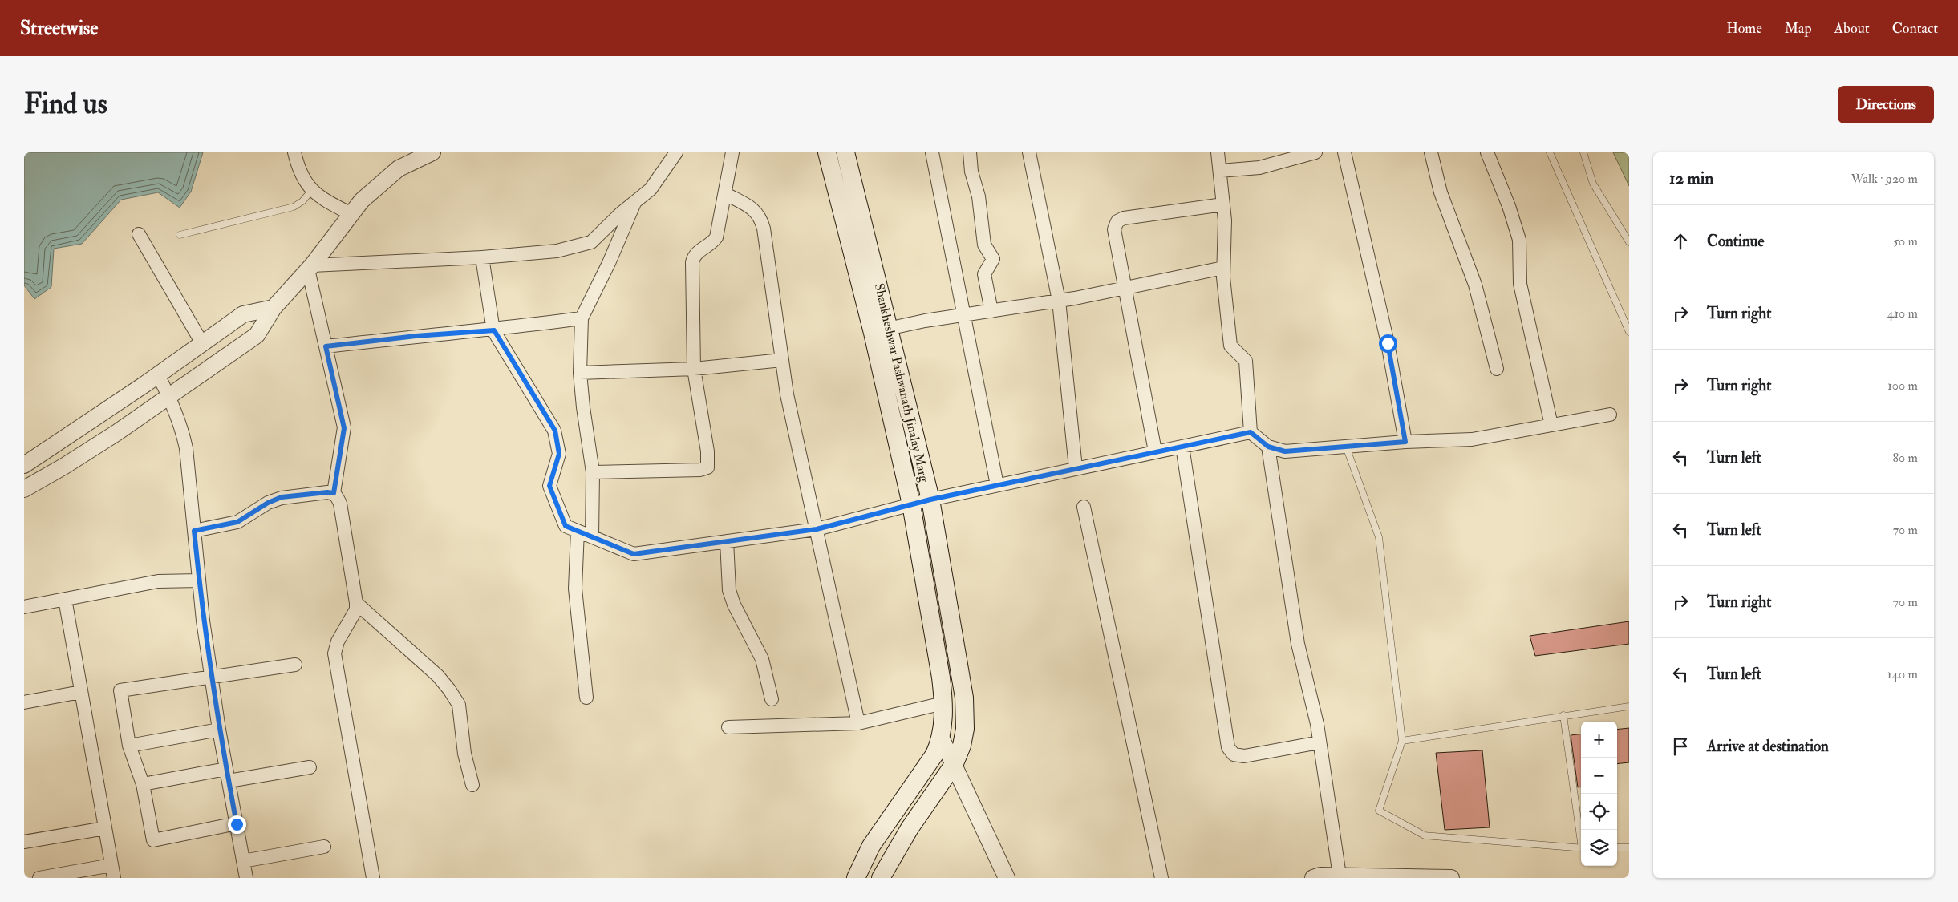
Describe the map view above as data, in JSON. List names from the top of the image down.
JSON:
{
  "streets": {
    "main road": ["Shankheshwar Pashwanath Jinalay Marg"]
  },
  "page": {
    "header": "Streetwise",
    "nav": [
      "Home",
      "Map",
      "About",
      "Contact"
    ],
    "buttons": "Directions",
    "title": "Find us",
    "heading": ["12 min", "Walk · 920 m"],
    "list": [
      ["Continue", "50 m"],
      ["Turn right", "410 m"],
      ["Turn right", "100 m"],
      ["Turn left", "80 m"],
      ["Turn left", "70 m"],
      ["Turn right", "70 m"],
      ["Turn left", "140 m"],
      "Arrive at destination"
    ],
    "map_buttons": ["+", "−"]
  }
}
